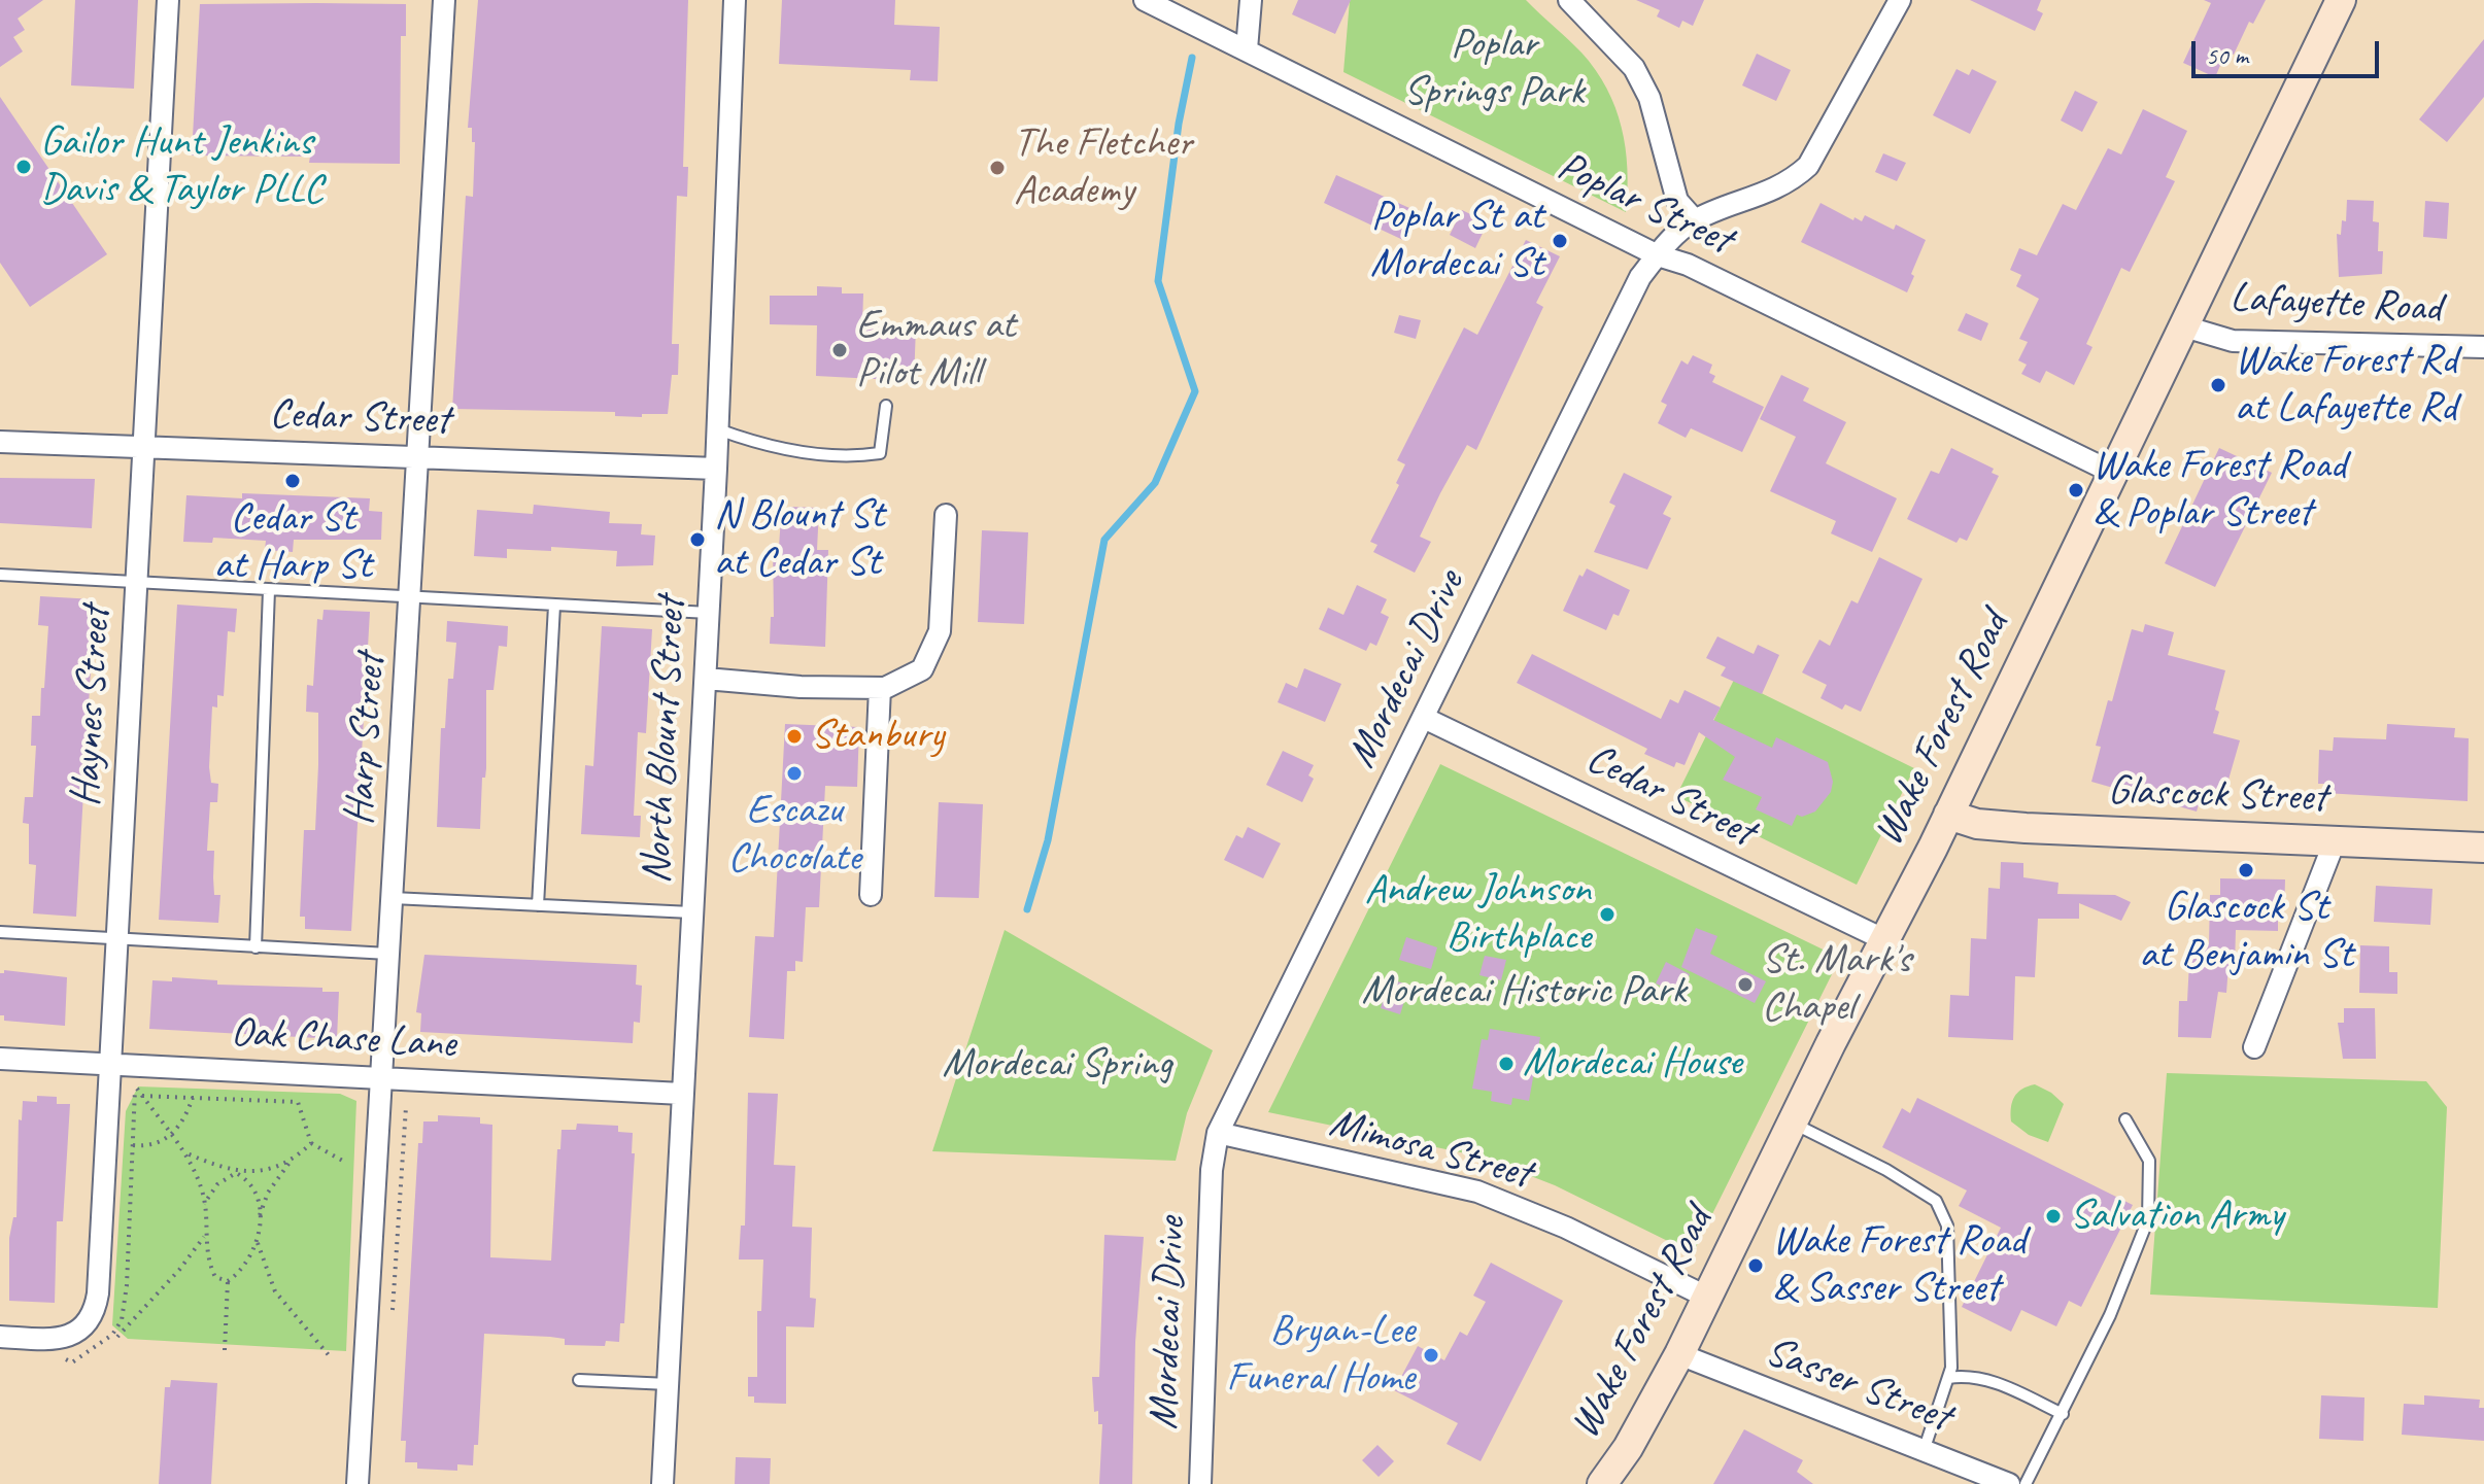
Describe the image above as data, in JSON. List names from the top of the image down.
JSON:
{
  "streets": {
    "main road": ["Wake Forest Road", "Glascock Street"],
    "street": [
      "Poplar Street",
      "Lafayette Road",
      "Cedar Street",
      "Mordecai Drive",
      "Haynes Street",
      "Harp Street",
      "North Blount Street",
      "Oak Chase Lane",
      "Mimosa Street",
      "Sasser Street"
    ]
  },
  "crossings": [
    ["Poplar Street", "Mordecai Drive"],
    ["Poplar Street", "Wake Forest Road"],
    ["Lafayette Road", "Wake Forest Road"],
    ["Cedar Street", "Mordecai Drive"],
    ["Cedar Street", "Haynes Street"],
    ["Cedar Street", "Wake Forest Road"],
    ["Cedar Street", "Harp Street"],
    ["Cedar Street", "North Blount Street"],
    ["Mordecai Drive", "Mimosa Street"],
    ["Haynes Street", "Oak Chase Lane"],
    ["Wake Forest Road", "Glascock Street"],
    ["Wake Forest Road", "Mimosa Street"],
    ["Wake Forest Road", "Sasser Street"],
    ["Harp Street", "Oak Chase Lane"],
    ["North Blount Street", "Oak Chase Lane"]
  ],
  "parks": ["Poplar Springs Park", "Mordecai Historic Park", "Mordecai Spring"],
  "places": [
    "Gailor Hunt Jenkins Davis & Taylor PLLC",
    "The Fletcher Academy",
    "Poplar St at Mordecai St",
    "Emmaus at Pilot Mill",
    "Wake Forest Rd at Lafayette Rd",
    "Cedar St at Harp St",
    "Wake Forest Road & Poplar Street",
    "N Blount St at Cedar St",
    "Stanbury",
    "Escazu Chocolate",
    "Glascock St at Benjamin St",
    "Andrew Johnson Birthplace",
    "St. Mark's Chapel",
    "Mordecai House",
    "Salvation Army",
    "Wake Forest Road & Sasser Street",
    "Bryan-Lee Funeral Home"
  ],
  "scale_bar": "50 m"
}
